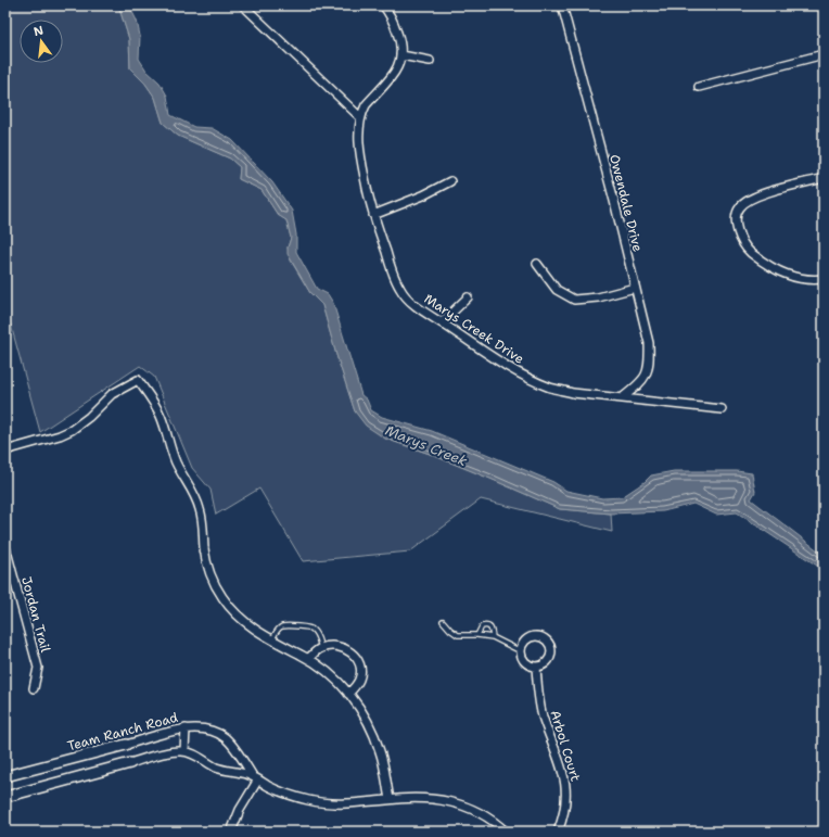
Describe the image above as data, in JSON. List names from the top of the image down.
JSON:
{
  "streets": {
    "street": [
      "Owendale Drive",
      "Marys Creek Drive",
      "Jordan Trail",
      "Team Ranch Road",
      "Arbol Court"
    ]
  },
  "crossings": [
    ["Owendale Drive", "Marys Creek Drive"]
  ],
  "water": ["Marys Creek"],
  "north": "top"
}
